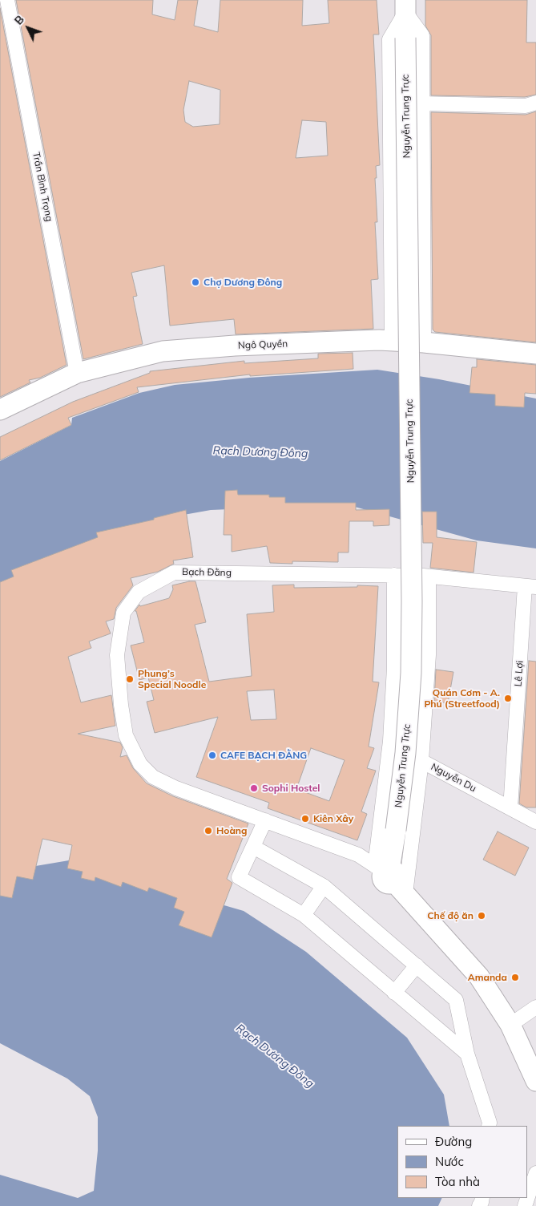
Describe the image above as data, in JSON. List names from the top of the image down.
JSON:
{
  "streets": {
    "main road": ["Nguyễn Trung Trực", "Ngô Quyền"],
    "street": [
      "Trần Bình Trọng",
      "Bạch Đằng",
      "Lê Lợi",
      "Nguyễn Du"
    ]
  },
  "crossings": [
    ["Nguyễn Trung Trực", "Ngô Quyền"],
    ["Nguyễn Trung Trực", "Bạch Đằng"],
    ["Trần Bình Trọng", "Ngô Quyền"],
    ["Bạch Đằng", "Lê Lợi"],
    ["Bạch Đằng", "Nguyễn Du"],
    ["Lê Lợi", "Nguyễn Du"]
  ],
  "water": ["Rạch Dương Đông"],
  "places": [
    "Chợ Dương Đông",
    "Phung’s Special Noodle",
    "Quán Cơm - A. Phú (Streetfood)",
    "CAFE BẠCH ĐẰNG",
    "Sophi Hostel",
    "Kiên Xây",
    "Hoàng",
    "Chế độ ăn",
    "Amanda"
  ],
  "legend": ["Đường", "Nước", "Tòa nhà"],
  "north": "top left"
}
